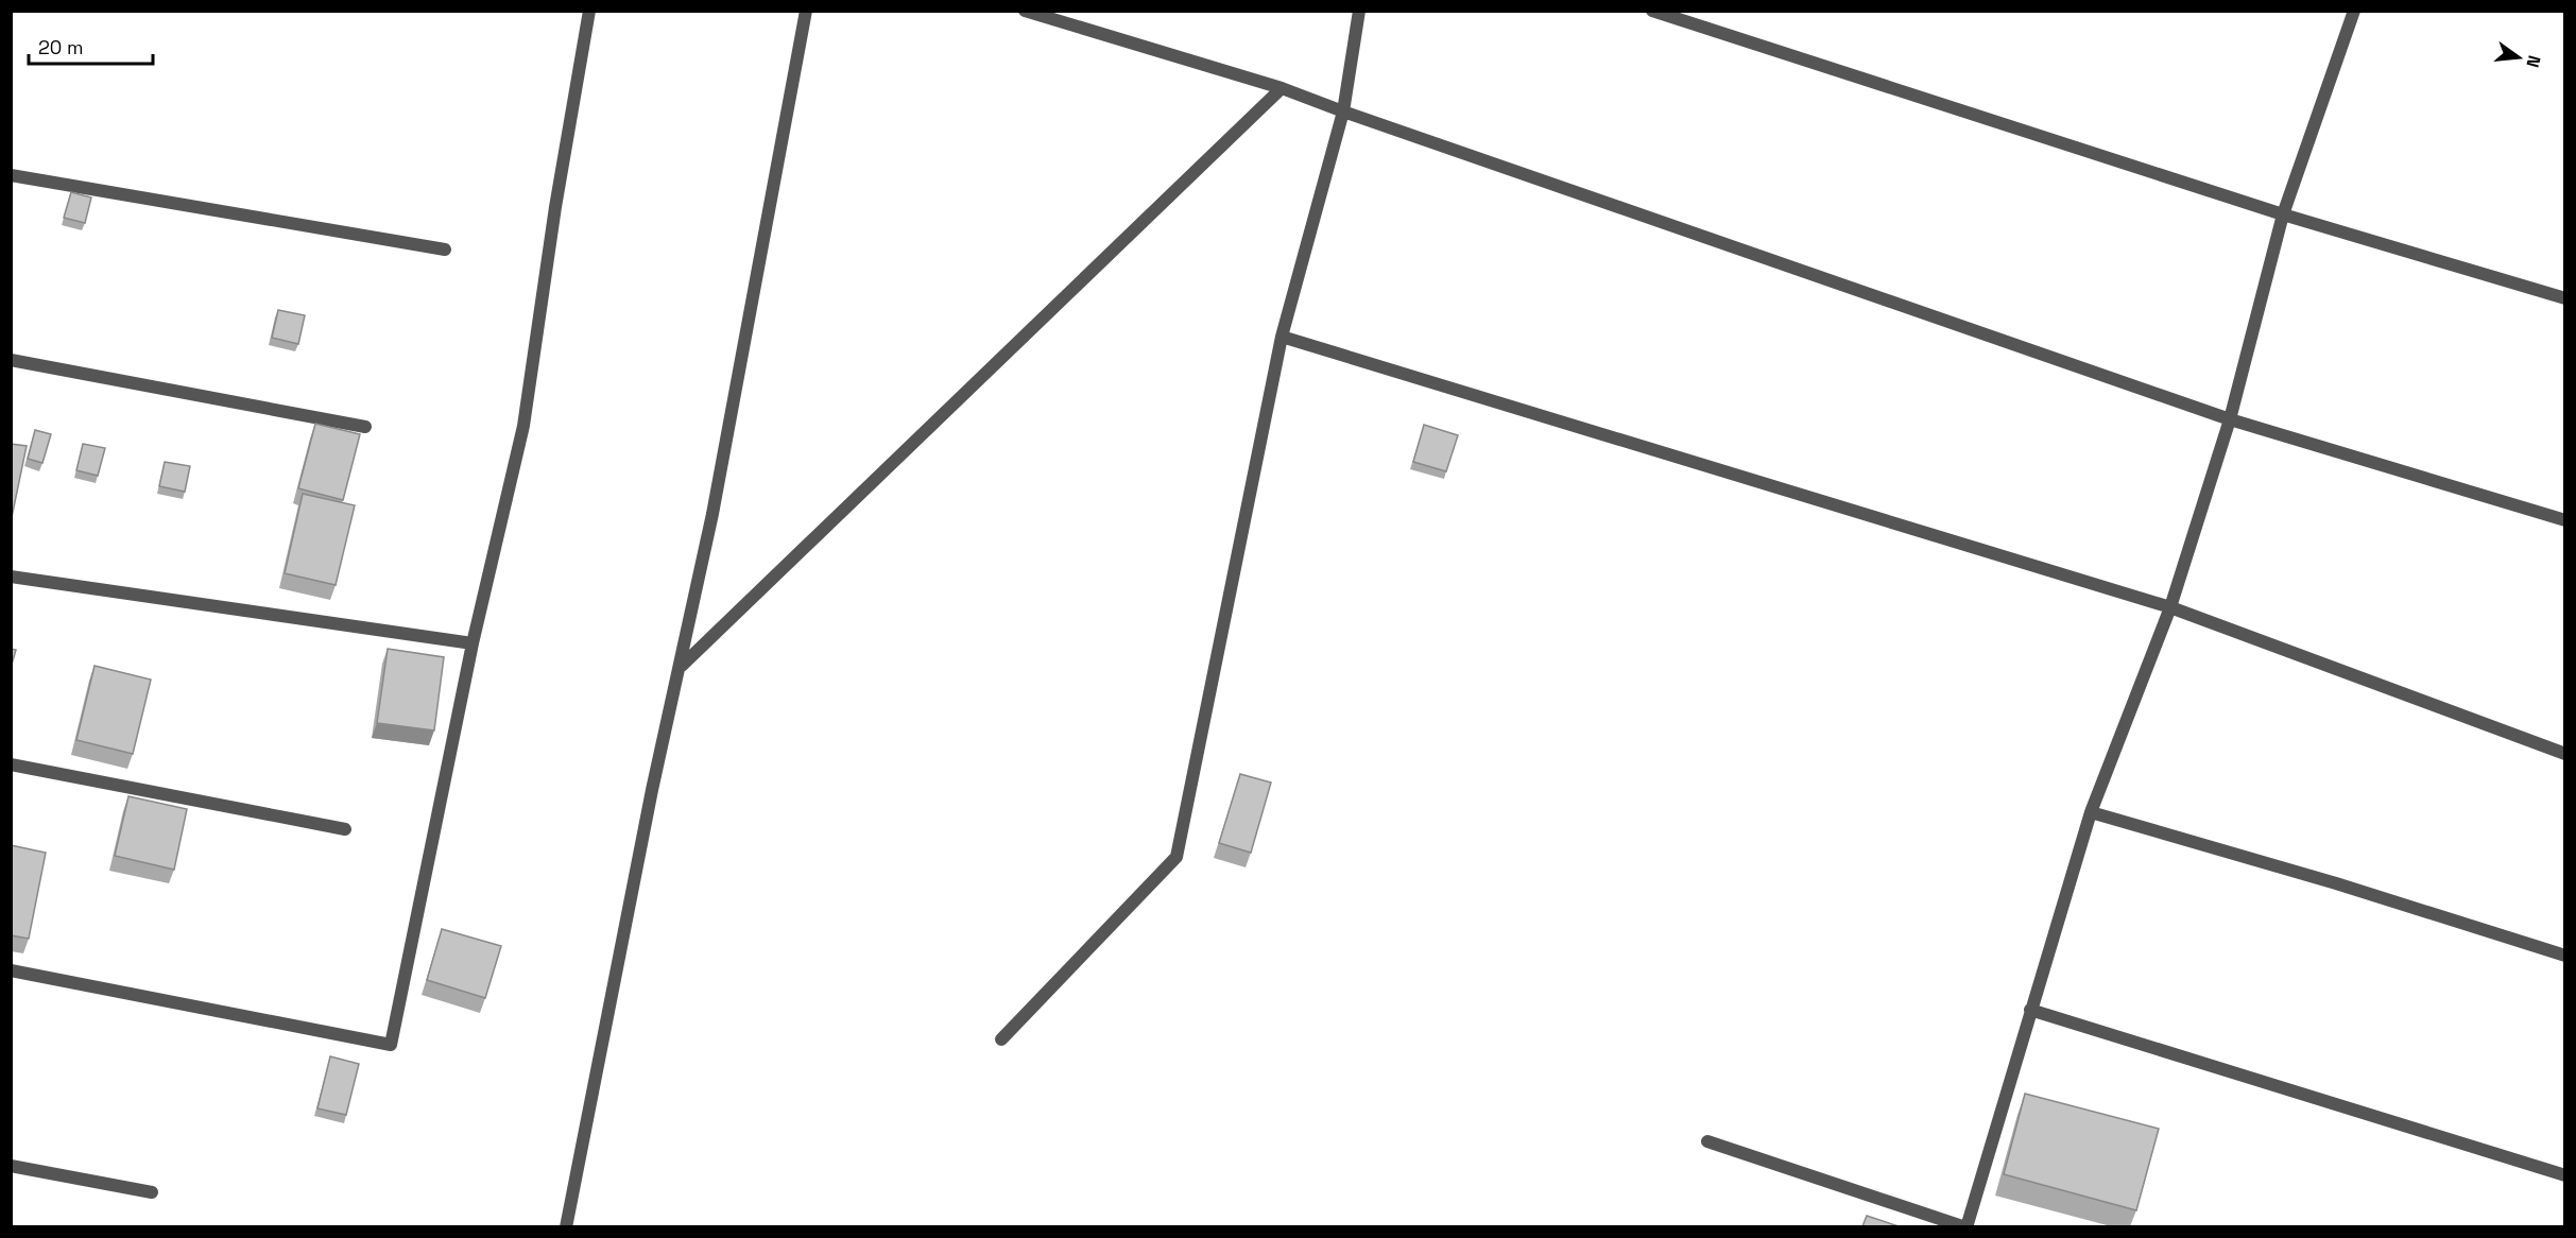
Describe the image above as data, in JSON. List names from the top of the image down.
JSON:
{
  "scale_bar": "20 m",
  "north": "right"
}
